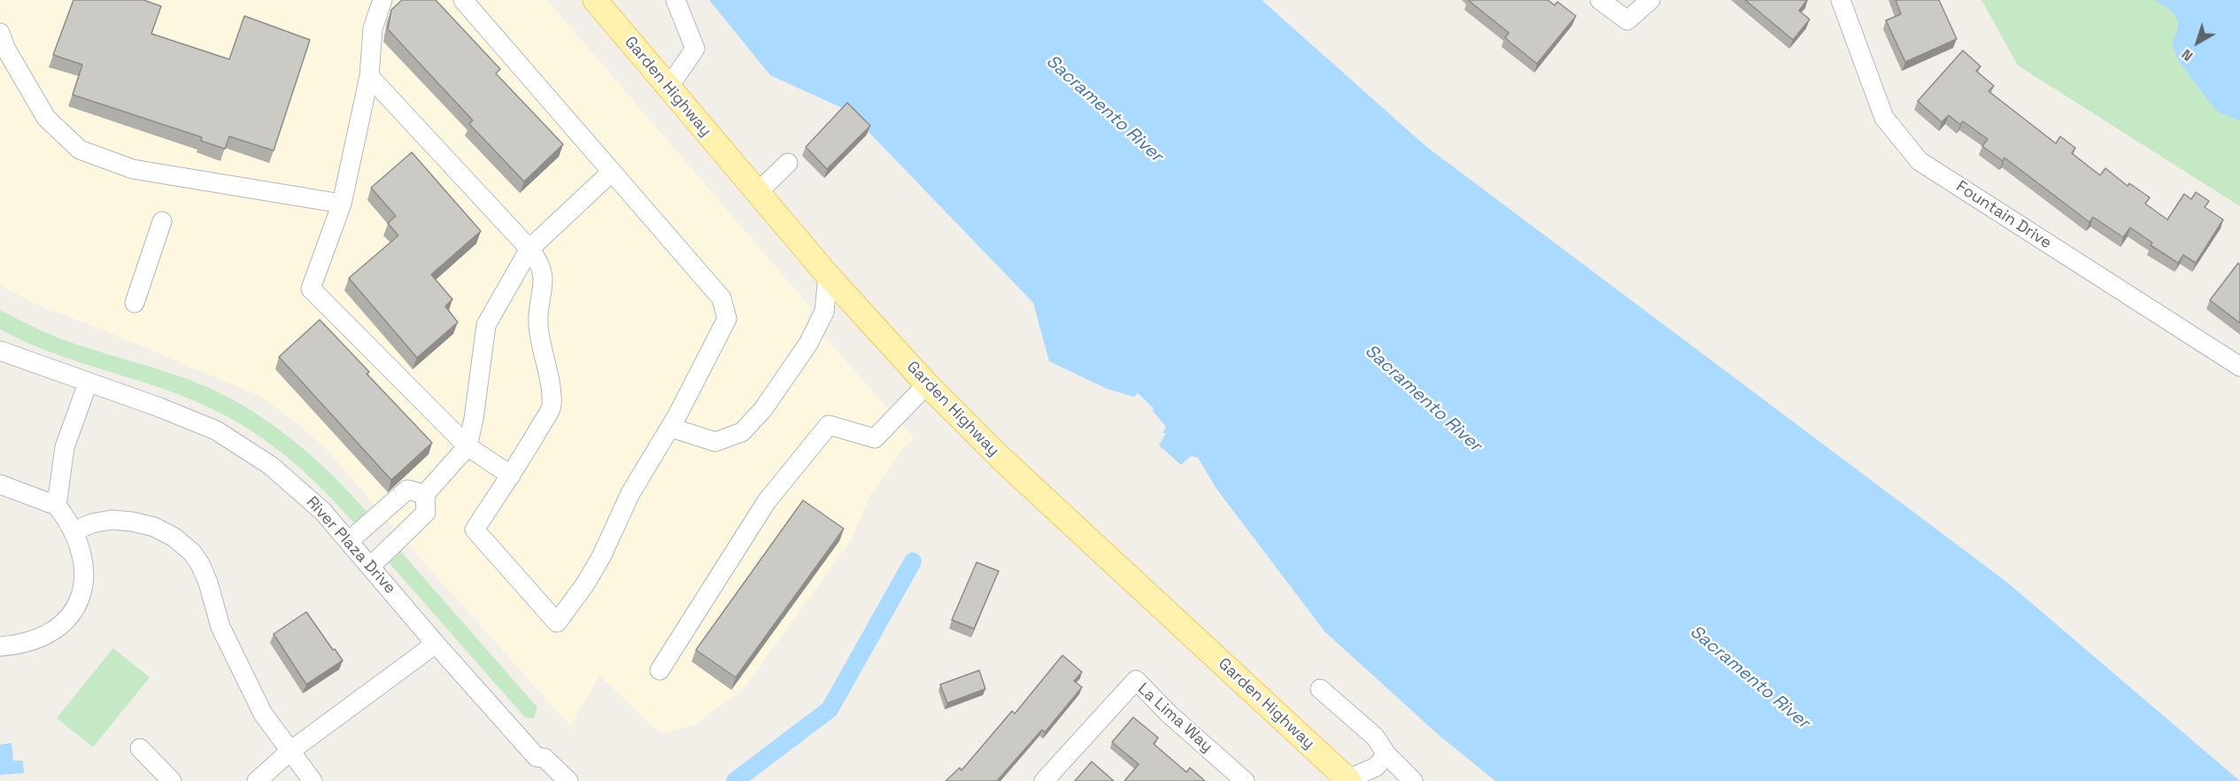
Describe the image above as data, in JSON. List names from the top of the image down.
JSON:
{
  "streets": {
    "main road": ["Garden Highway"],
    "street": ["Fountain Drive", "River Plaza Drive", "La Lima Way"]
  },
  "water": ["Sacramento River"],
  "north": "bottom left"
}
